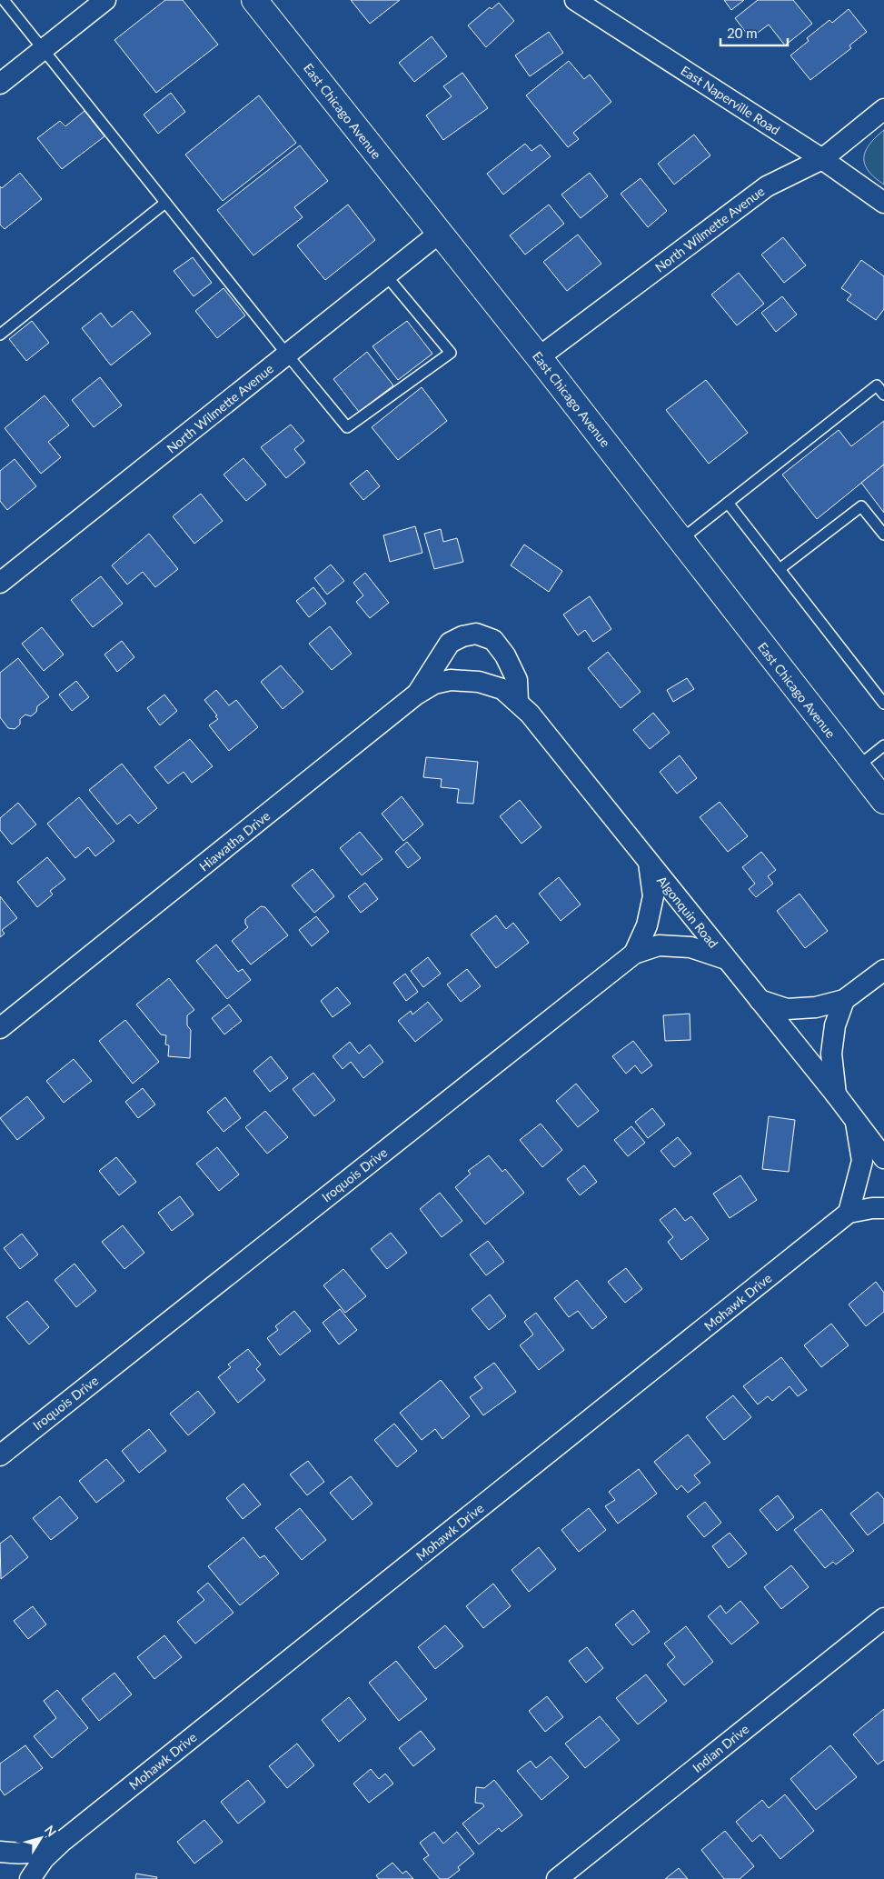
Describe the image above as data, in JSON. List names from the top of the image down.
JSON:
{
  "streets": {
    "main road": ["East Chicago Avenue"],
    "street": [
      "East Naperville Road",
      "North Wilmette Avenue",
      "Hiawatha Drive",
      "Algonquin Road",
      "Iroquois Drive",
      "Mohawk Drive",
      "Indian Drive"
    ]
  },
  "crossings": [
    ["East Naperville Road", "North Wilmette Avenue"],
    ["East Chicago Avenue", "North Wilmette Avenue"],
    ["Hiawatha Drive", "Algonquin Road"],
    ["Algonquin Road", "Iroquois Drive"]
  ],
  "scale_bar": "20 m",
  "north": "top right"
}
